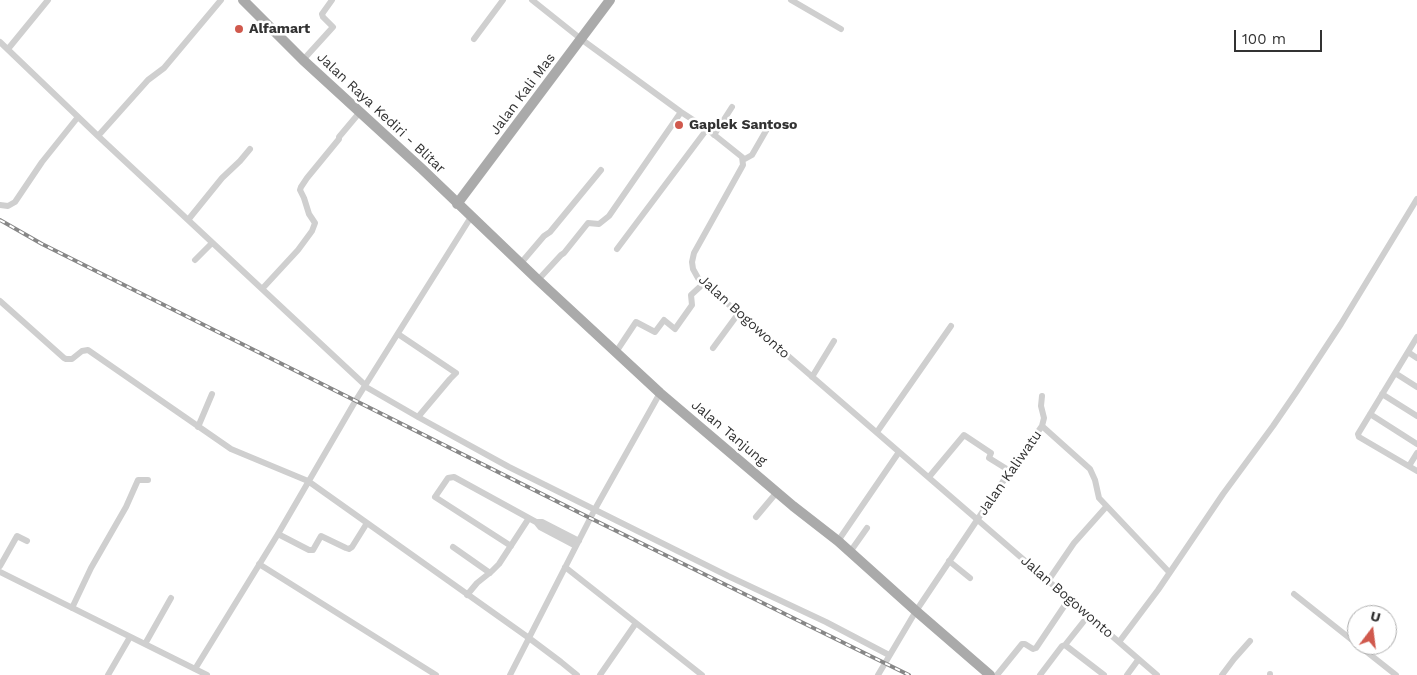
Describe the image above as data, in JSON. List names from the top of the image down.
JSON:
{
  "streets": {
    "main road": ["Jalan Kali Mas", "Jalan Raya Kediri - Blitar", "Jalan Tanjung"],
    "street": ["Jalan Bogowonto", "Jalan Kaliwatu"]
  },
  "crossings": [
    ["Jalan Kali Mas", "Jalan Raya Kediri - Blitar"],
    ["Jalan Kali Mas", "Jalan Tanjung"],
    ["Jalan Raya Kediri - Blitar", "Jalan Tanjung"],
    ["Jalan Bogowonto", "Jalan Kaliwatu"]
  ],
  "places": ["Alfamart", "Gaplek Santoso"],
  "scale_bar": "100 m",
  "north": "top"
}
